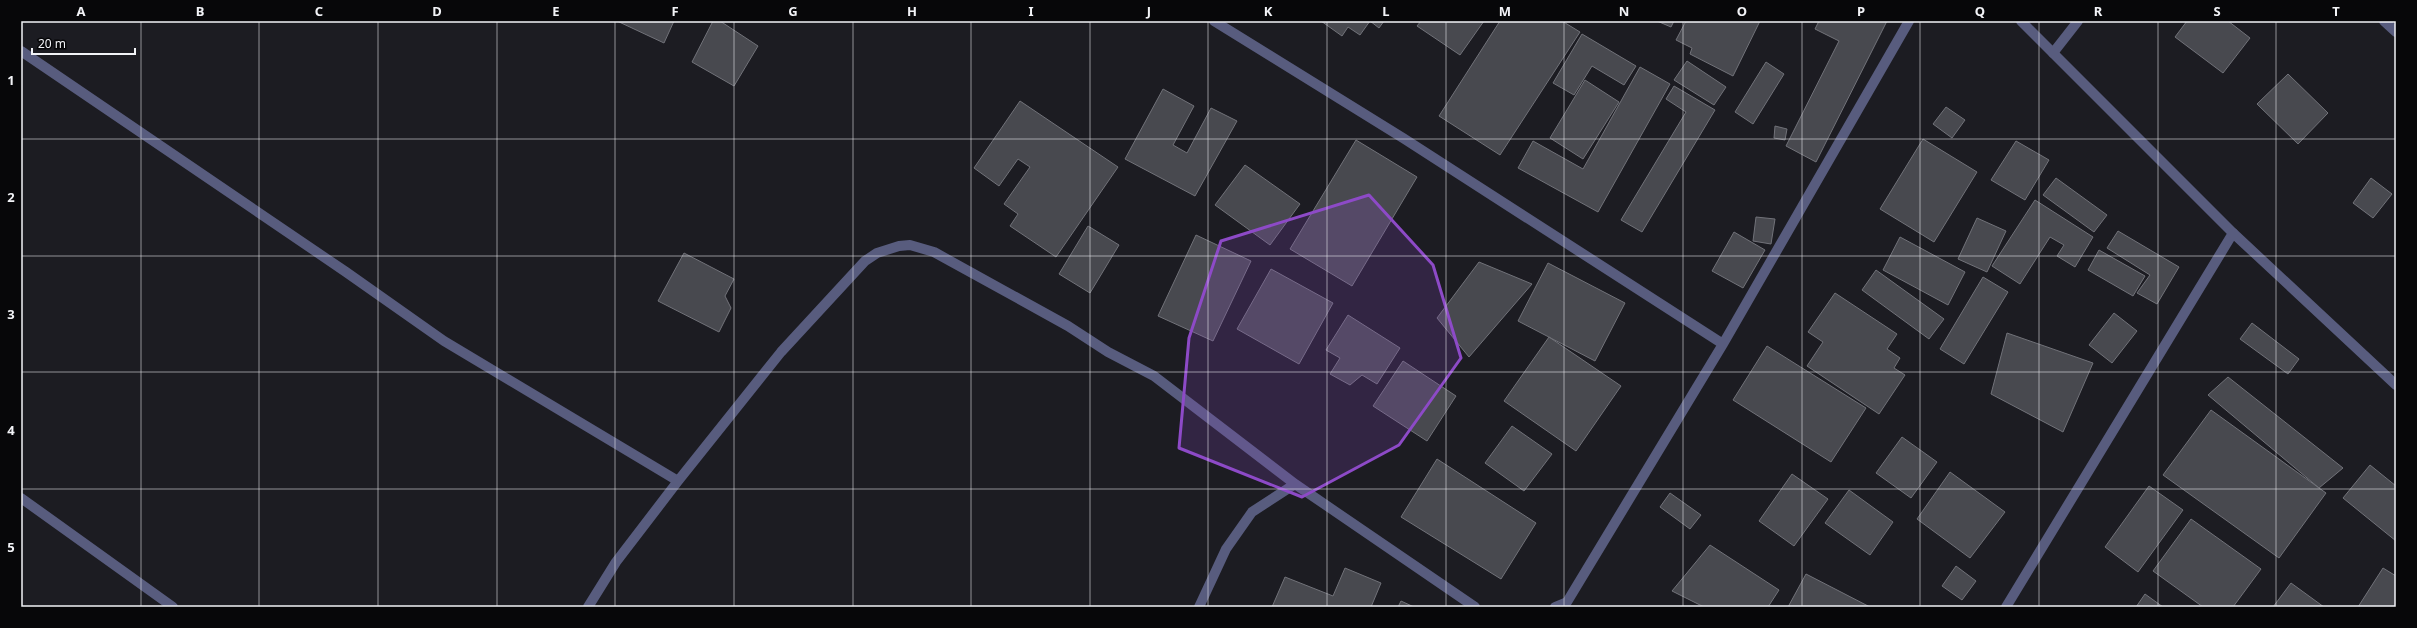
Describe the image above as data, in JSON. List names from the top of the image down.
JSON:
{
  "scale_bar": "20 m",
  "grid": {
    "columns": [
      "A",
      "B",
      "C",
      "D",
      "E",
      "F",
      "G",
      "H",
      "I",
      "J",
      "K",
      "L",
      "M",
      "N",
      "O",
      "P",
      "Q",
      "R",
      "S",
      "T"
    ],
    "rows": [
      "1",
      "2",
      "3",
      "4",
      "5"
    ]
  }
}
